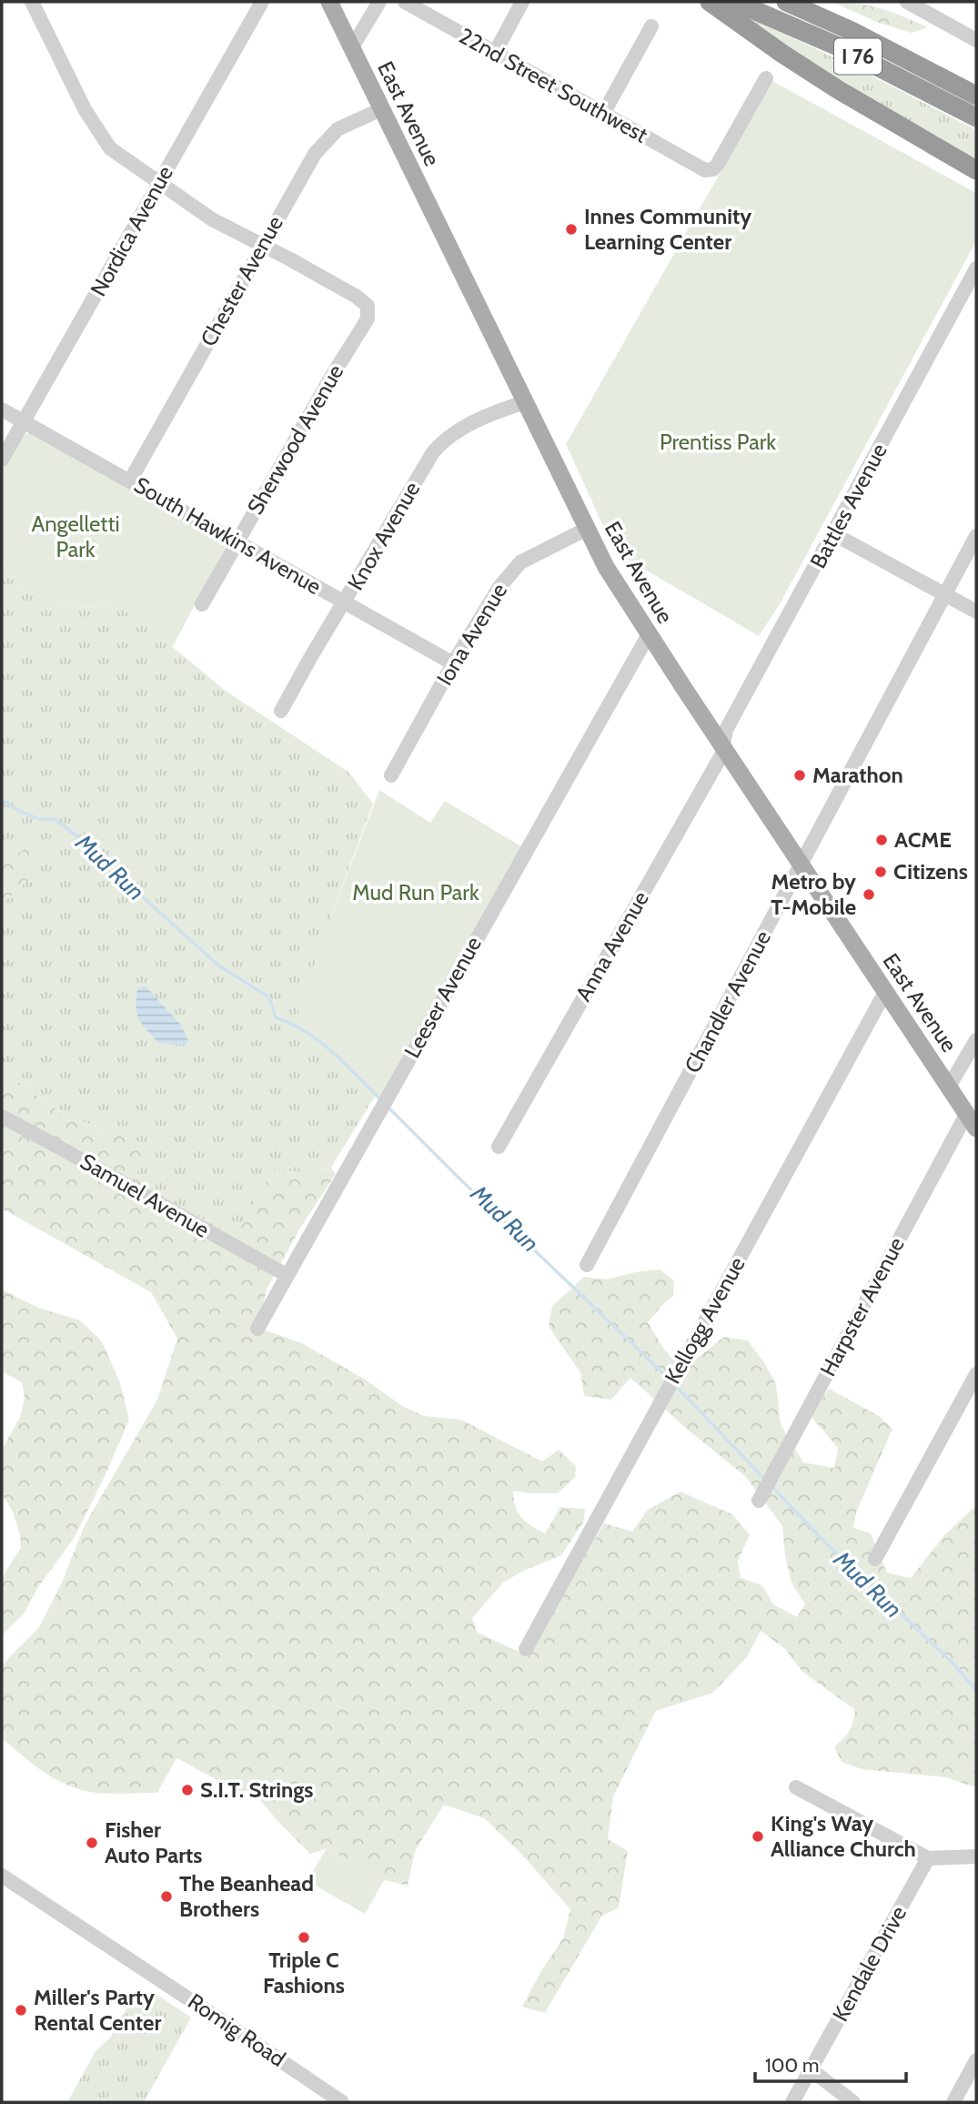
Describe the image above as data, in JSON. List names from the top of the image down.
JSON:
{
  "streets": {
    "highway": ["I 76"],
    "main road": ["East Avenue"],
    "street": [
      "22nd Street Southwest",
      "Nordica Avenue",
      "Chester Avenue",
      "Sherwood Avenue",
      "Battles Avenue",
      "South Hawkins Avenue",
      "Knox Avenue",
      "Iona Avenue",
      "Anna Avenue",
      "Leeser Avenue",
      "Chandler Avenue",
      "Samuel Avenue",
      "Harpster Avenue",
      "Kellogg Avenue",
      "Kendale Drive",
      "Romig Road"
    ]
  },
  "crossings": [
    ["East Avenue", "Chester Avenue"],
    ["East Avenue", "Battles Avenue"],
    ["East Avenue", "Knox Avenue"],
    ["East Avenue", "Iona Avenue"],
    ["East Avenue", "Anna Avenue"],
    ["East Avenue", "Leeser Avenue"],
    ["East Avenue", "Chandler Avenue"],
    ["East Avenue", "Harpster Avenue"],
    ["East Avenue", "Kellogg Avenue"],
    ["Nordica Avenue", "Sherwood Avenue"],
    ["Nordica Avenue", "South Hawkins Avenue"],
    ["Chester Avenue", "Sherwood Avenue"],
    ["Chester Avenue", "South Hawkins Avenue"],
    ["Sherwood Avenue", "South Hawkins Avenue"],
    ["Battles Avenue", "Anna Avenue"],
    ["South Hawkins Avenue", "Knox Avenue"],
    ["South Hawkins Avenue", "Iona Avenue"],
    ["Leeser Avenue", "Samuel Avenue"]
  ],
  "water": ["Mud Run"],
  "parks": ["Prentiss Park", "Angelletti Park", "Mud Run Park"],
  "places": [
    "Innes Community Learning Center",
    "Marathon",
    "ACME",
    "Citizens",
    "Metro by T-Mobile",
    "S.I.T. Strings",
    "King's Way Alliance Church",
    "Fisher Auto Parts",
    "The Beanhead Brothers",
    "Triple C Fashions",
    "Miller's Party Rental Center"
  ],
  "scale_bar": "100 m"
}
